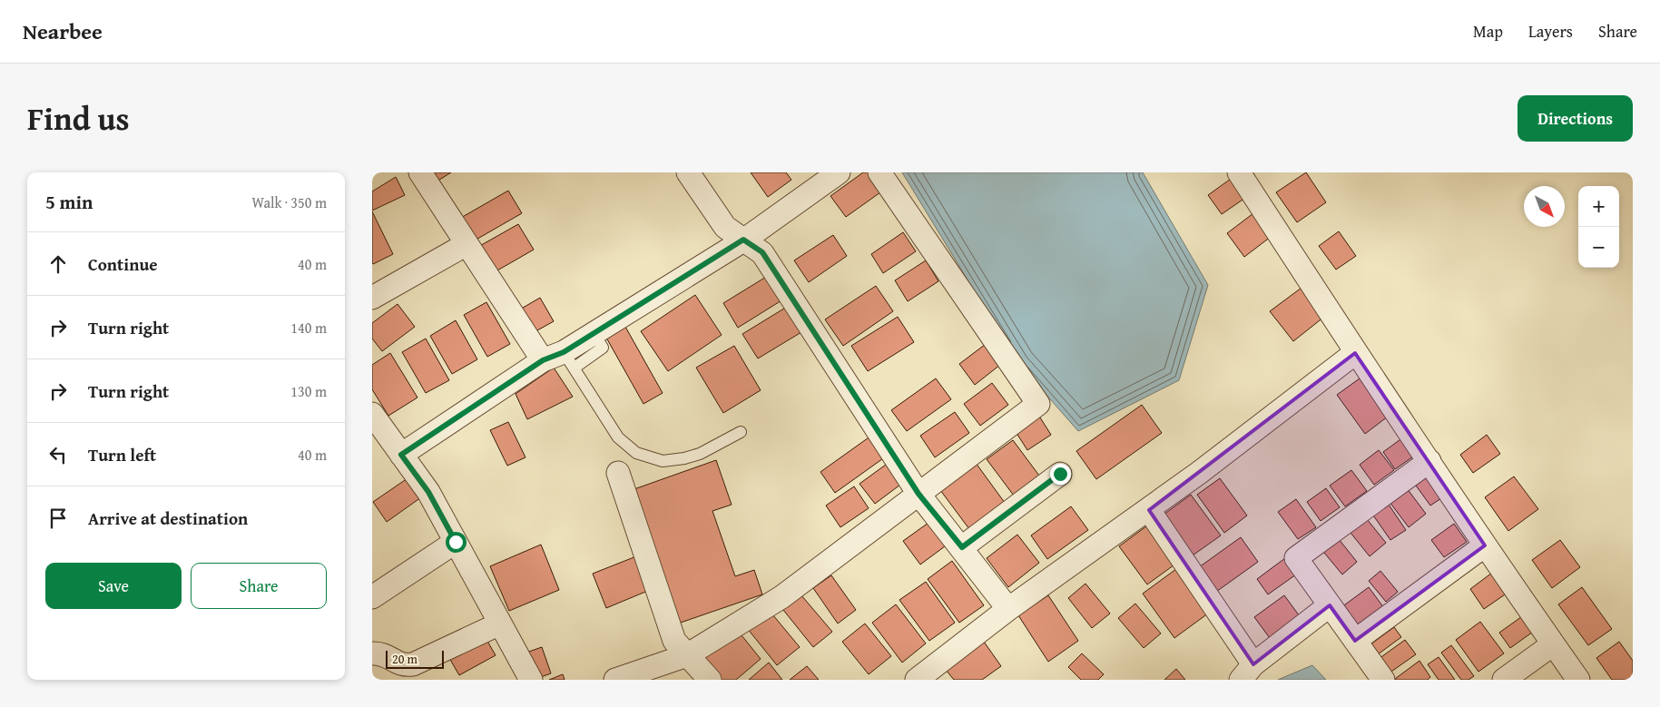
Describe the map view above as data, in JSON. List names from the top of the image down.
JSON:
{
  "scale_bar": "20 m",
  "north": "bottom right",
  "page": {
    "header": "Nearbee",
    "nav": ["Map", "Layers", "Share"],
    "title": "Find us",
    "buttons": [
      "Directions",
      ["Save", "Share"]
    ],
    "heading": ["5 min", "Walk · 350 m"],
    "map_buttons": ["+", "−"],
    "list": [
      ["Continue", "40 m"],
      ["Turn right", "140 m"],
      ["Turn right", "130 m"],
      ["Turn left", "40 m"],
      "Arrive at destination"
    ],
    "scale": "20 m"
  }
}
